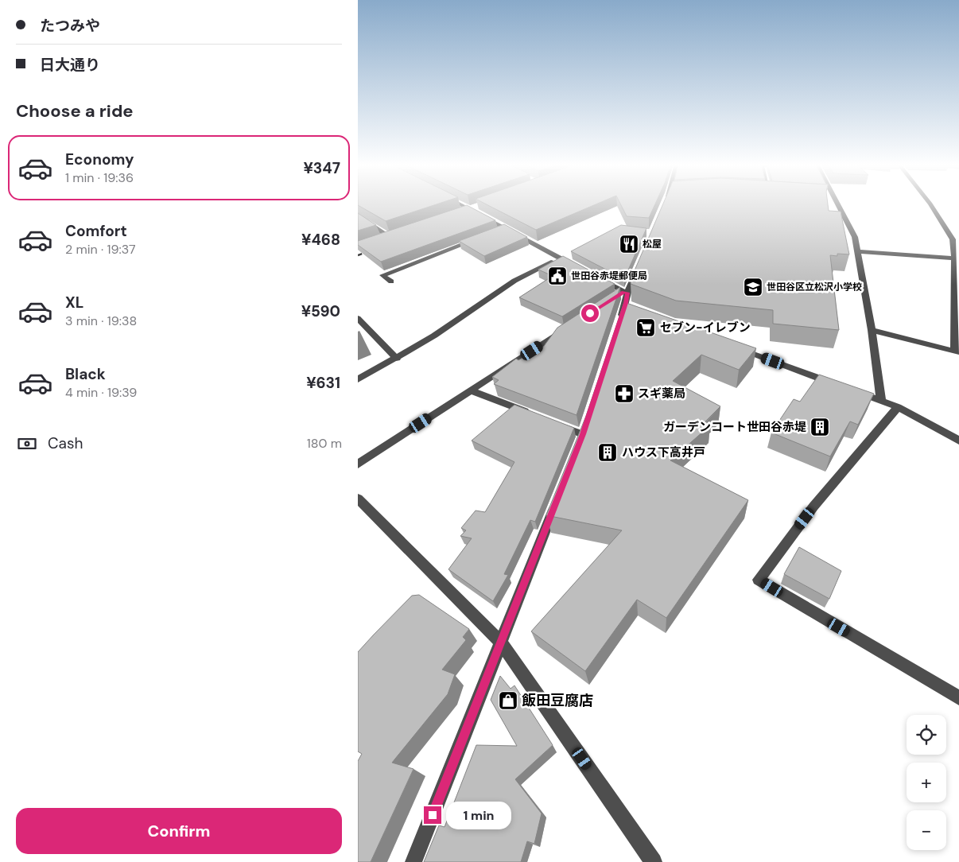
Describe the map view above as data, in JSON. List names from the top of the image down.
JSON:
{
  "places": {
    "restaurant": ["松屋"],
    "public building": ["世田谷赤堤郵便局"],
    "school or university": ["世田谷区立松沢小学校"],
    "supermarket": ["セブン-イレブン"],
    "pharmacy": ["スギ薬局"],
    "building": ["ガーデンコート世田谷赤堤", "ハウス下高井戸"],
    "shop": ["飯田豆腐店"]
  },
  "page": {
    "banner": ["たつみや", "日大通り"],
    "heading": "Choose a ride",
    "list": [
      {
        "name": "Economy",
        "note": "1 min · 19:36",
        "value": "¥347"
      },
      {
        "name": "Comfort",
        "note": "2 min · 19:37",
        "value": "¥468"
      },
      {
        "name": "XL",
        "note": "3 min · 19:38",
        "value": "¥590"
      },
      {
        "name": "Black",
        "note": "4 min · 19:39",
        "value": "¥631"
      }
    ],
    "pay": ["Cash", "180 m"],
    "map_buttons": ["+", "−"],
    "buttons": "Confirm",
    "bubble": "1 min"
  }
}
